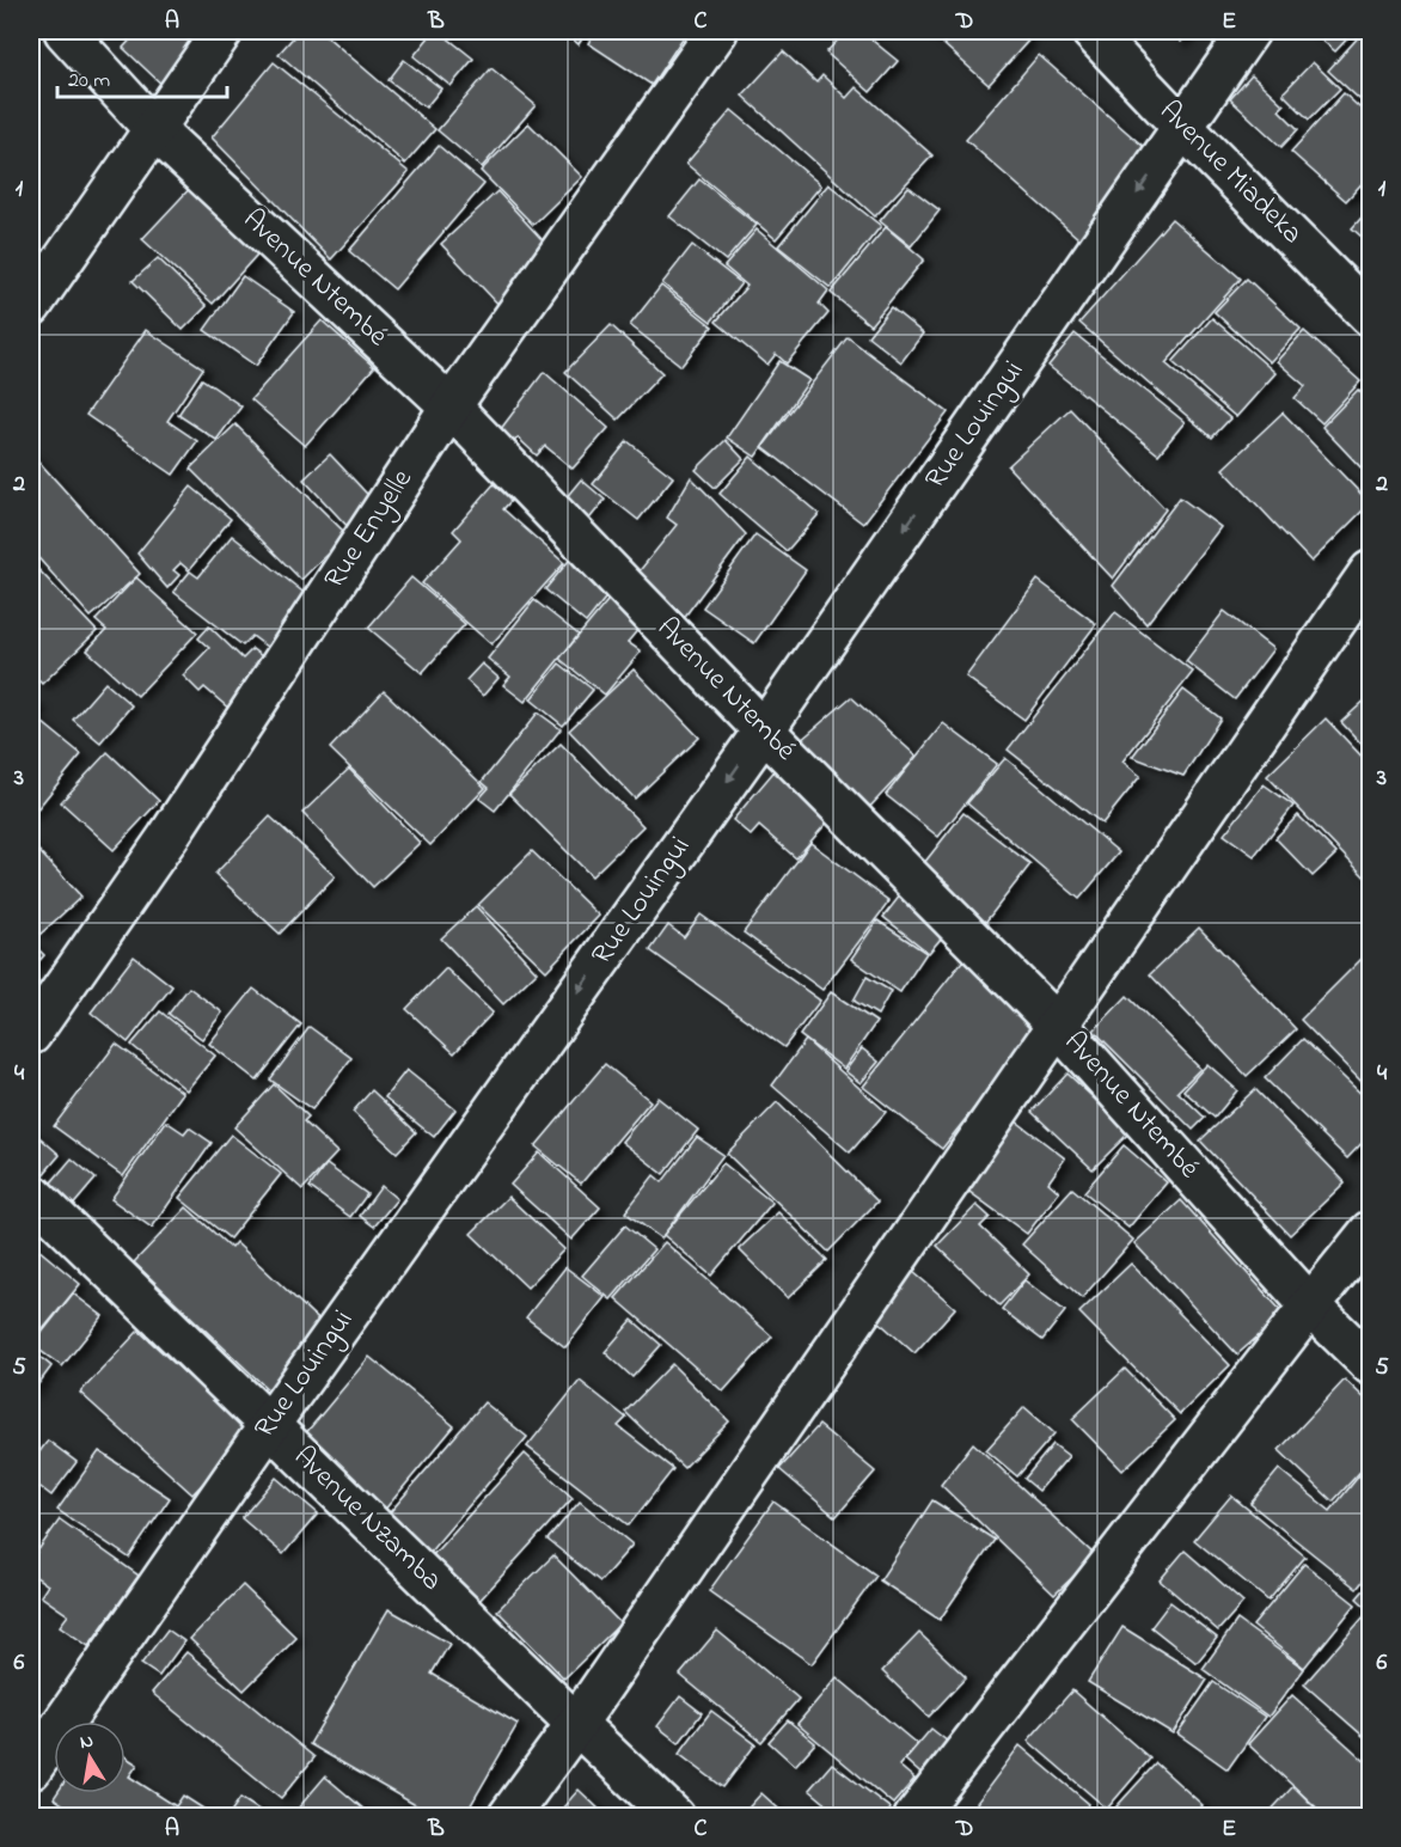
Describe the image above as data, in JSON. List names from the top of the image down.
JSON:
{
  "streets": {
    "street": [
      "Avenue Miadeka",
      "Avenue Ntembé",
      "Rue Louingui",
      "Rue Enyelle",
      "Avenue Nzamba"
    ]
  },
  "crossings": [
    ["Avenue Miadeka", "Rue Louingui"],
    ["Avenue Ntembé", "Rue Louingui"],
    ["Avenue Ntembé", "Rue Enyelle"],
    ["Rue Louingui", "Avenue Nzamba"]
  ],
  "one_way": ["Rue Louingui"],
  "scale_bar": "20 m",
  "north": "top",
  "grid": {
    "columns": [
      "A",
      "B",
      "C",
      "D",
      "E"
    ],
    "rows": [
      "1",
      "2",
      "3",
      "4",
      "5",
      "6"
    ]
  }
}
